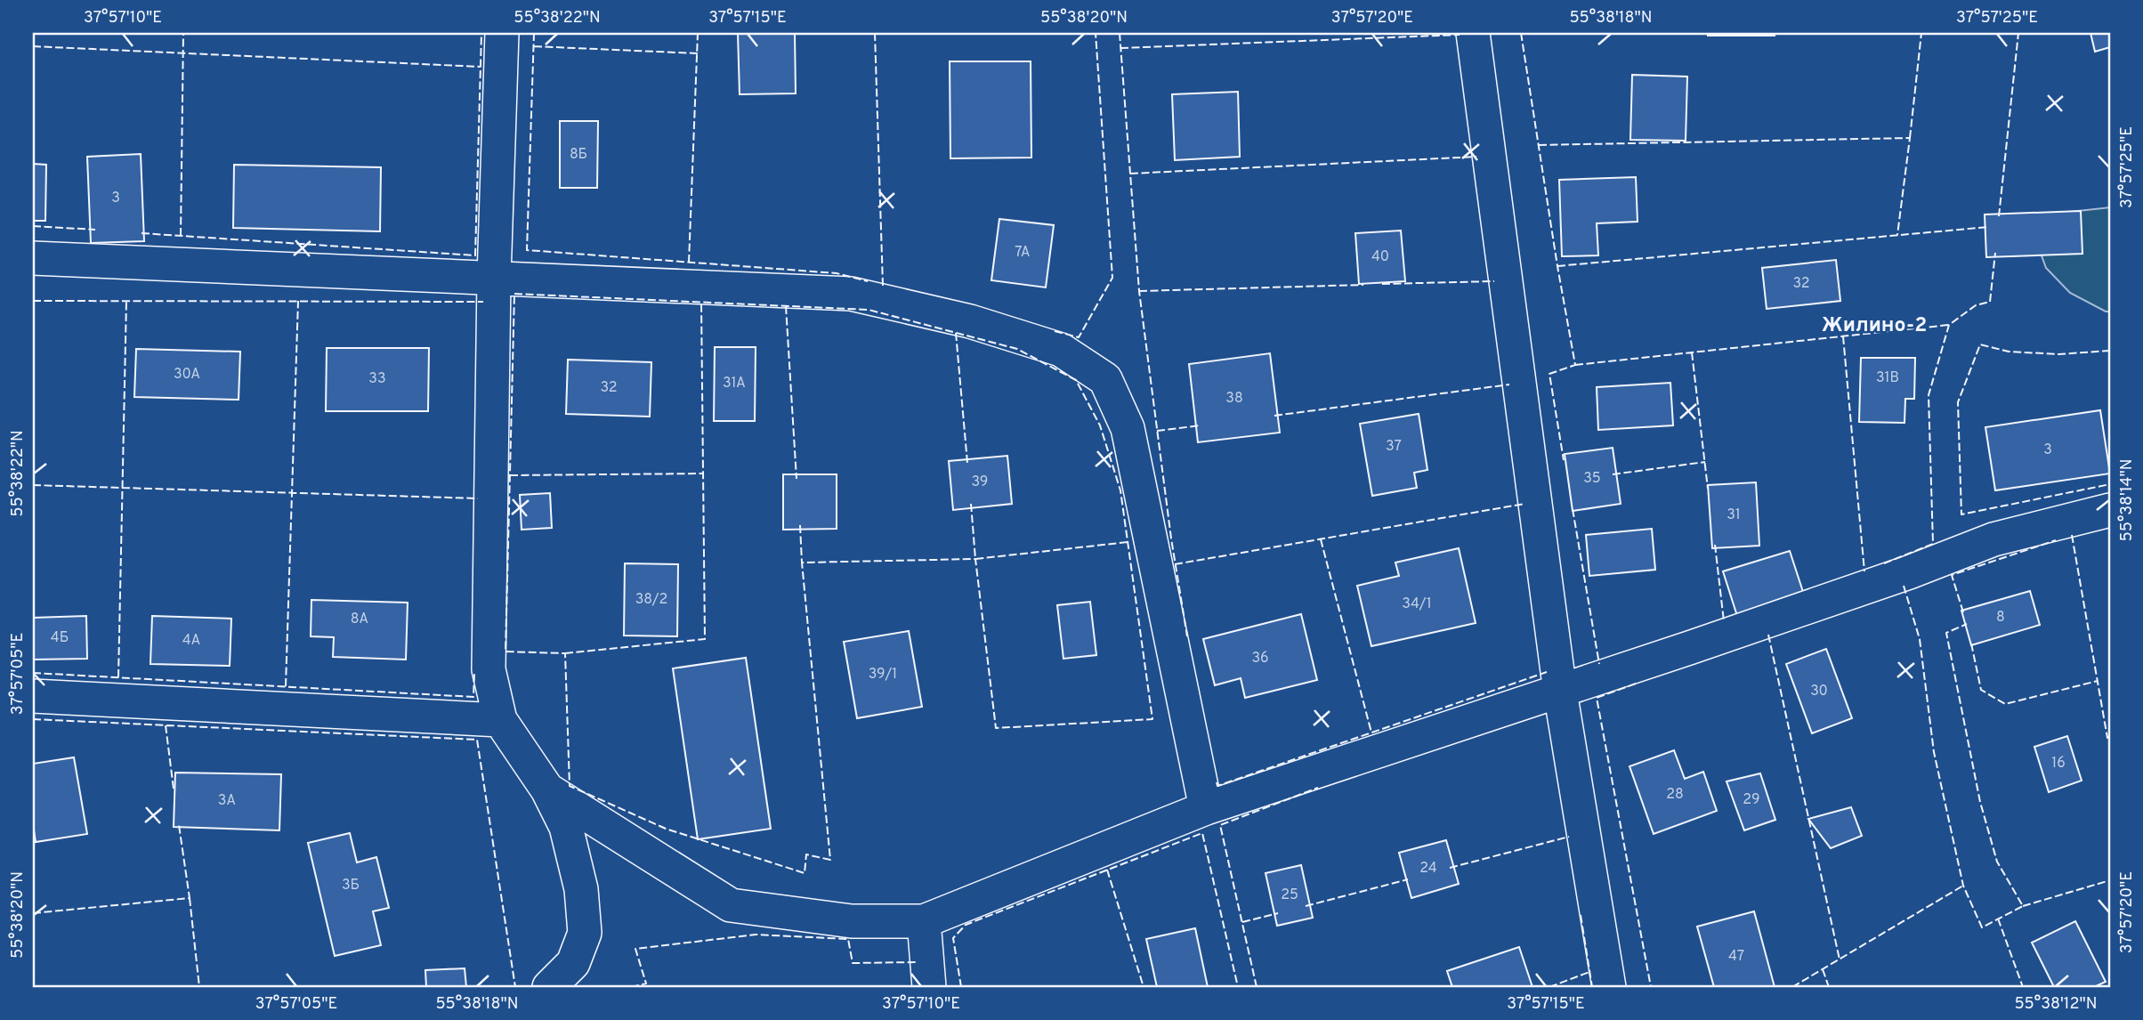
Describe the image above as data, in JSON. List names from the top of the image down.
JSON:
{
  "districts": ["Жилино-2"],
  "house_numbers": [
    "8Б",
    "3",
    "7А",
    "40",
    "32",
    "30А",
    "31В",
    "33",
    "31А",
    "32",
    "38",
    "37",
    "3",
    "35",
    "39",
    "31",
    "38/2",
    "34/1",
    "8",
    "8А",
    "4Б",
    "4А",
    "36",
    "39/1",
    "30",
    "16",
    "28",
    "29",
    "3А",
    "24",
    "3Б",
    "25",
    "47"
  ],
  "coordinates": [
    "37°57'10\"E",
    "55°38'22\"N",
    "37°57'15\"E",
    "55°38'20\"N",
    "37°57'20\"E",
    "55°38'18\"N",
    "37°57'25\"E",
    "55°38'14\"N",
    "37°57'05\"E",
    "55°38'12\"N"
  ]
}
